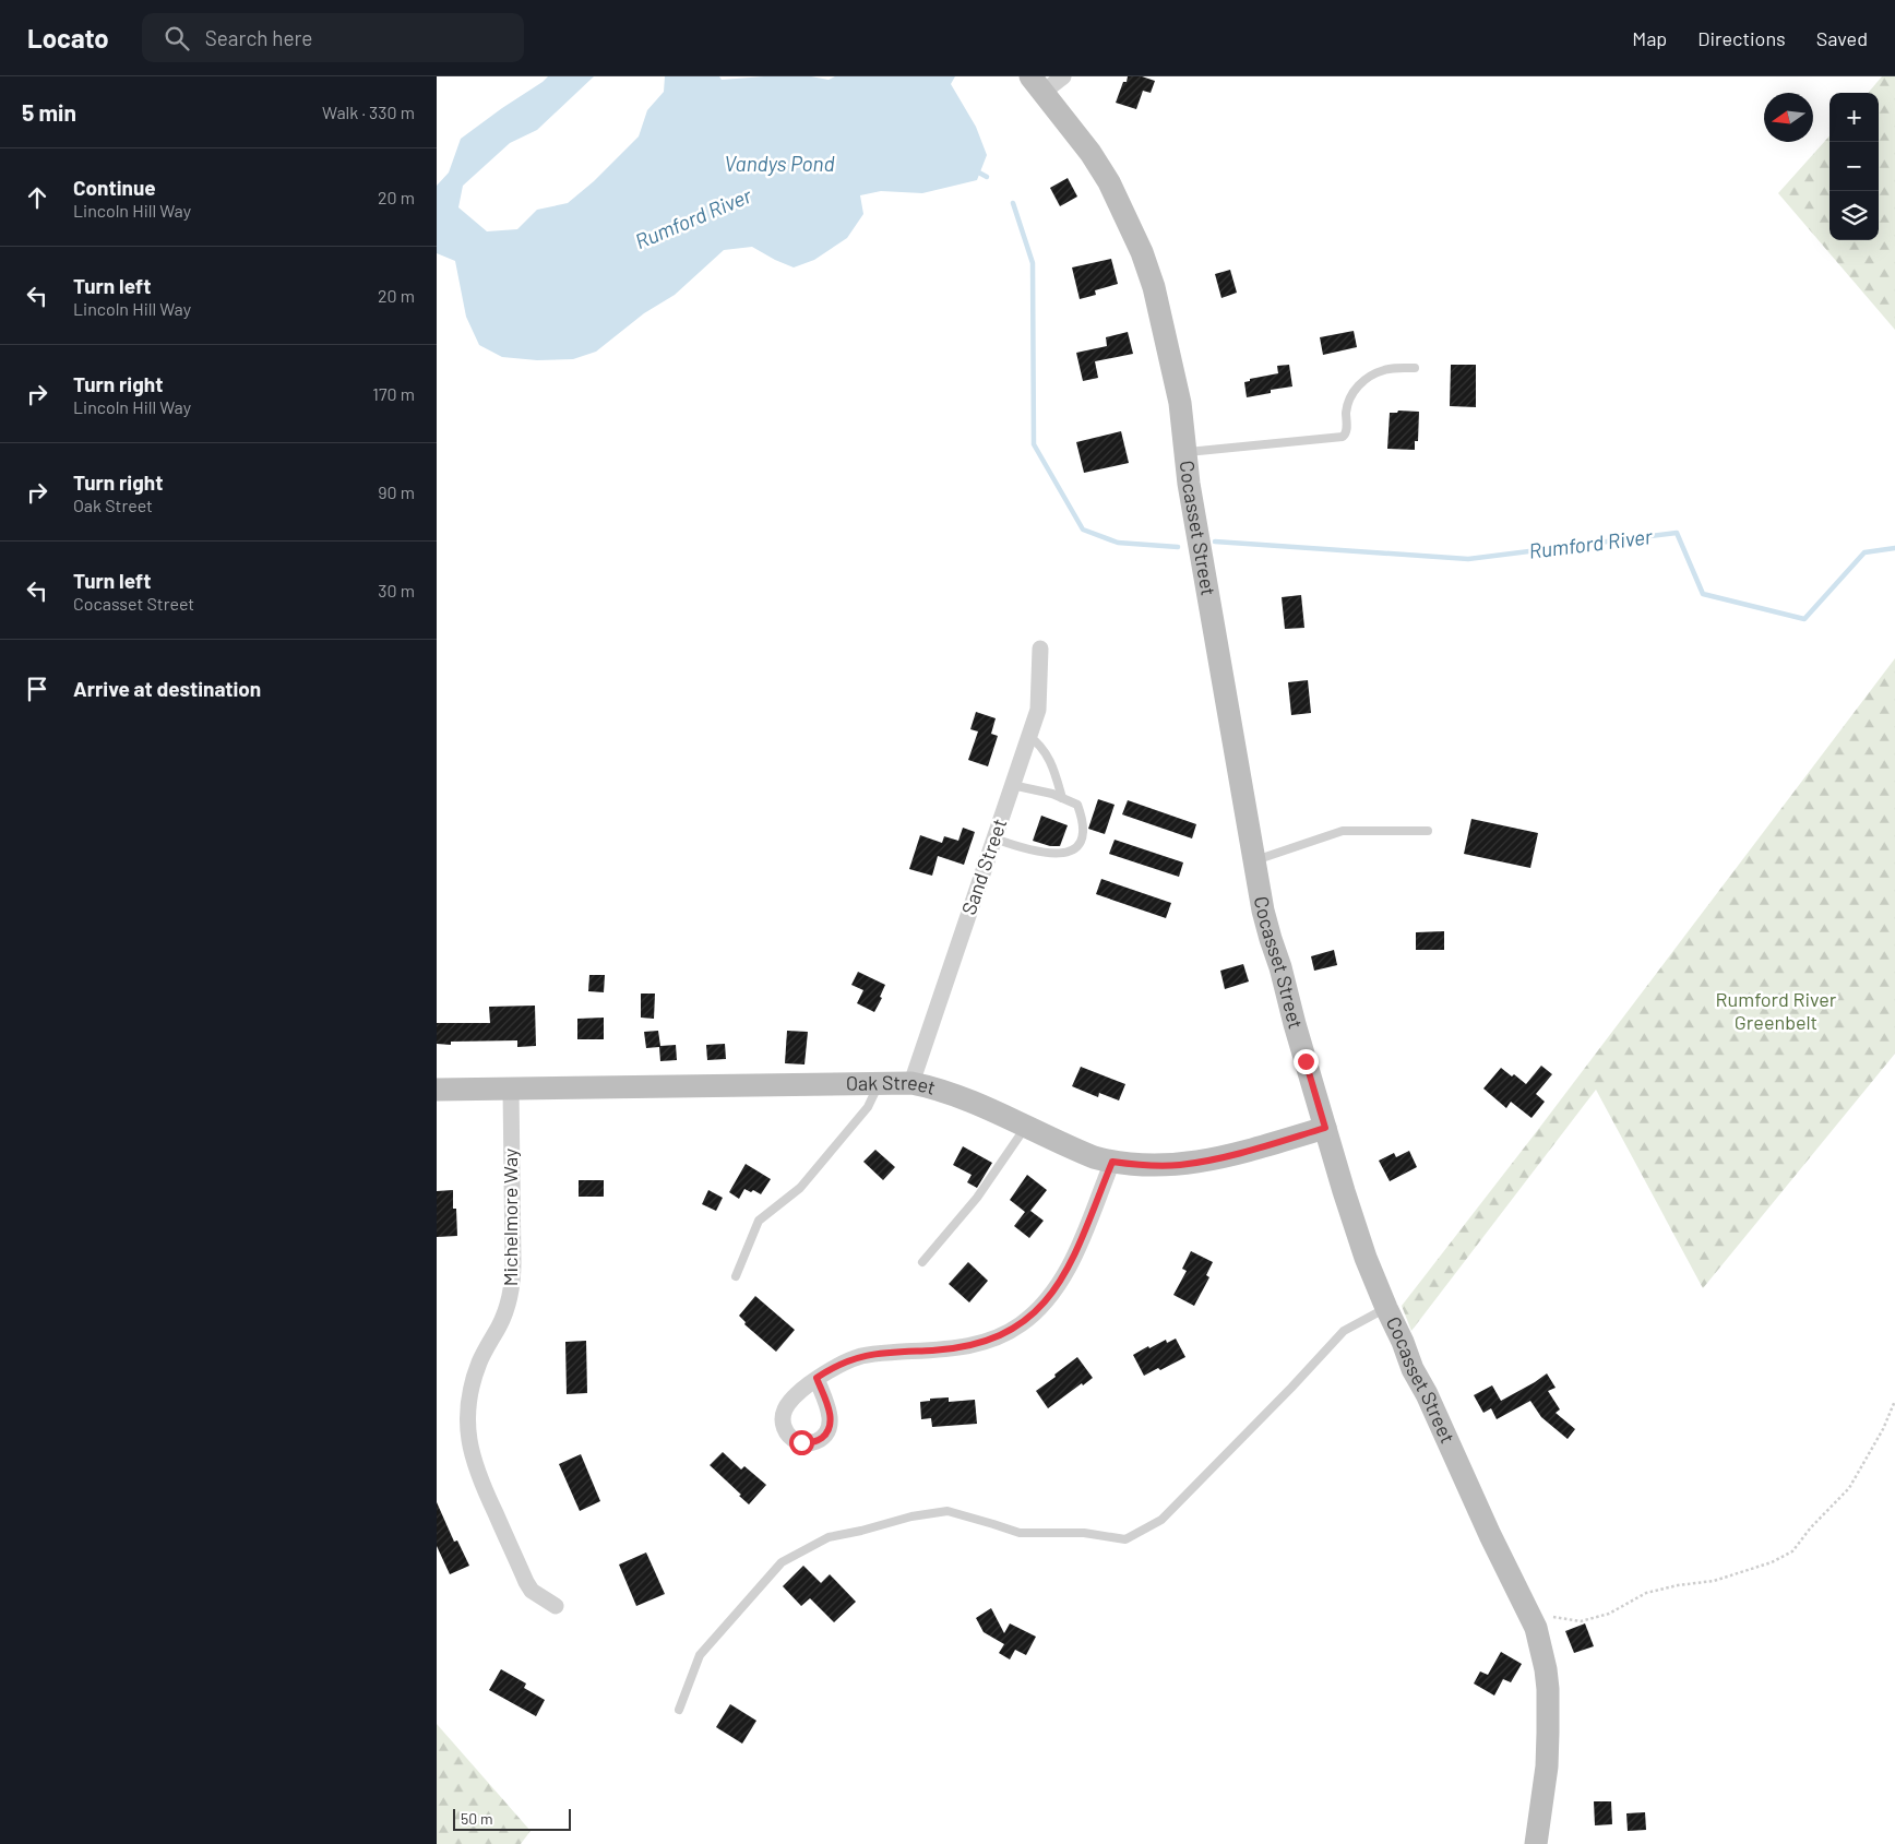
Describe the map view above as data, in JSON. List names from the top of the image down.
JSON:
{
  "streets": {
    "main road": ["Cocasset Street", "Oak Street"],
    "street": ["Sand Street", "Michelmore Way"]
  },
  "crossings": [
    ["Cocasset Street", "Oak Street"],
    ["Sand Street", "Oak Street"],
    ["Oak Street", "Michelmore Way"]
  ],
  "water": ["Vandys Pond", "Rumford River"],
  "parks": ["Rumford River Greenbelt"],
  "scale_bar": "50 m",
  "north": "left",
  "page": {
    "header": "Locato",
    "search": "Search here",
    "nav": ["Map", "Directions", "Saved"],
    "heading": ["5 min", "Walk · 330 m"],
    "map_buttons": ["+", "−"],
    "list": [
      ["Continue", "Lincoln Hill Way", "20 m"],
      ["Turn left", "Lincoln Hill Way", "20 m"],
      ["Turn right", "Lincoln Hill Way", "170 m"],
      ["Turn right", "Oak Street", "90 m"],
      ["Turn left", "Cocasset Street", "30 m"],
      "Arrive at destination"
    ],
    "scale": "50 m"
  }
}
